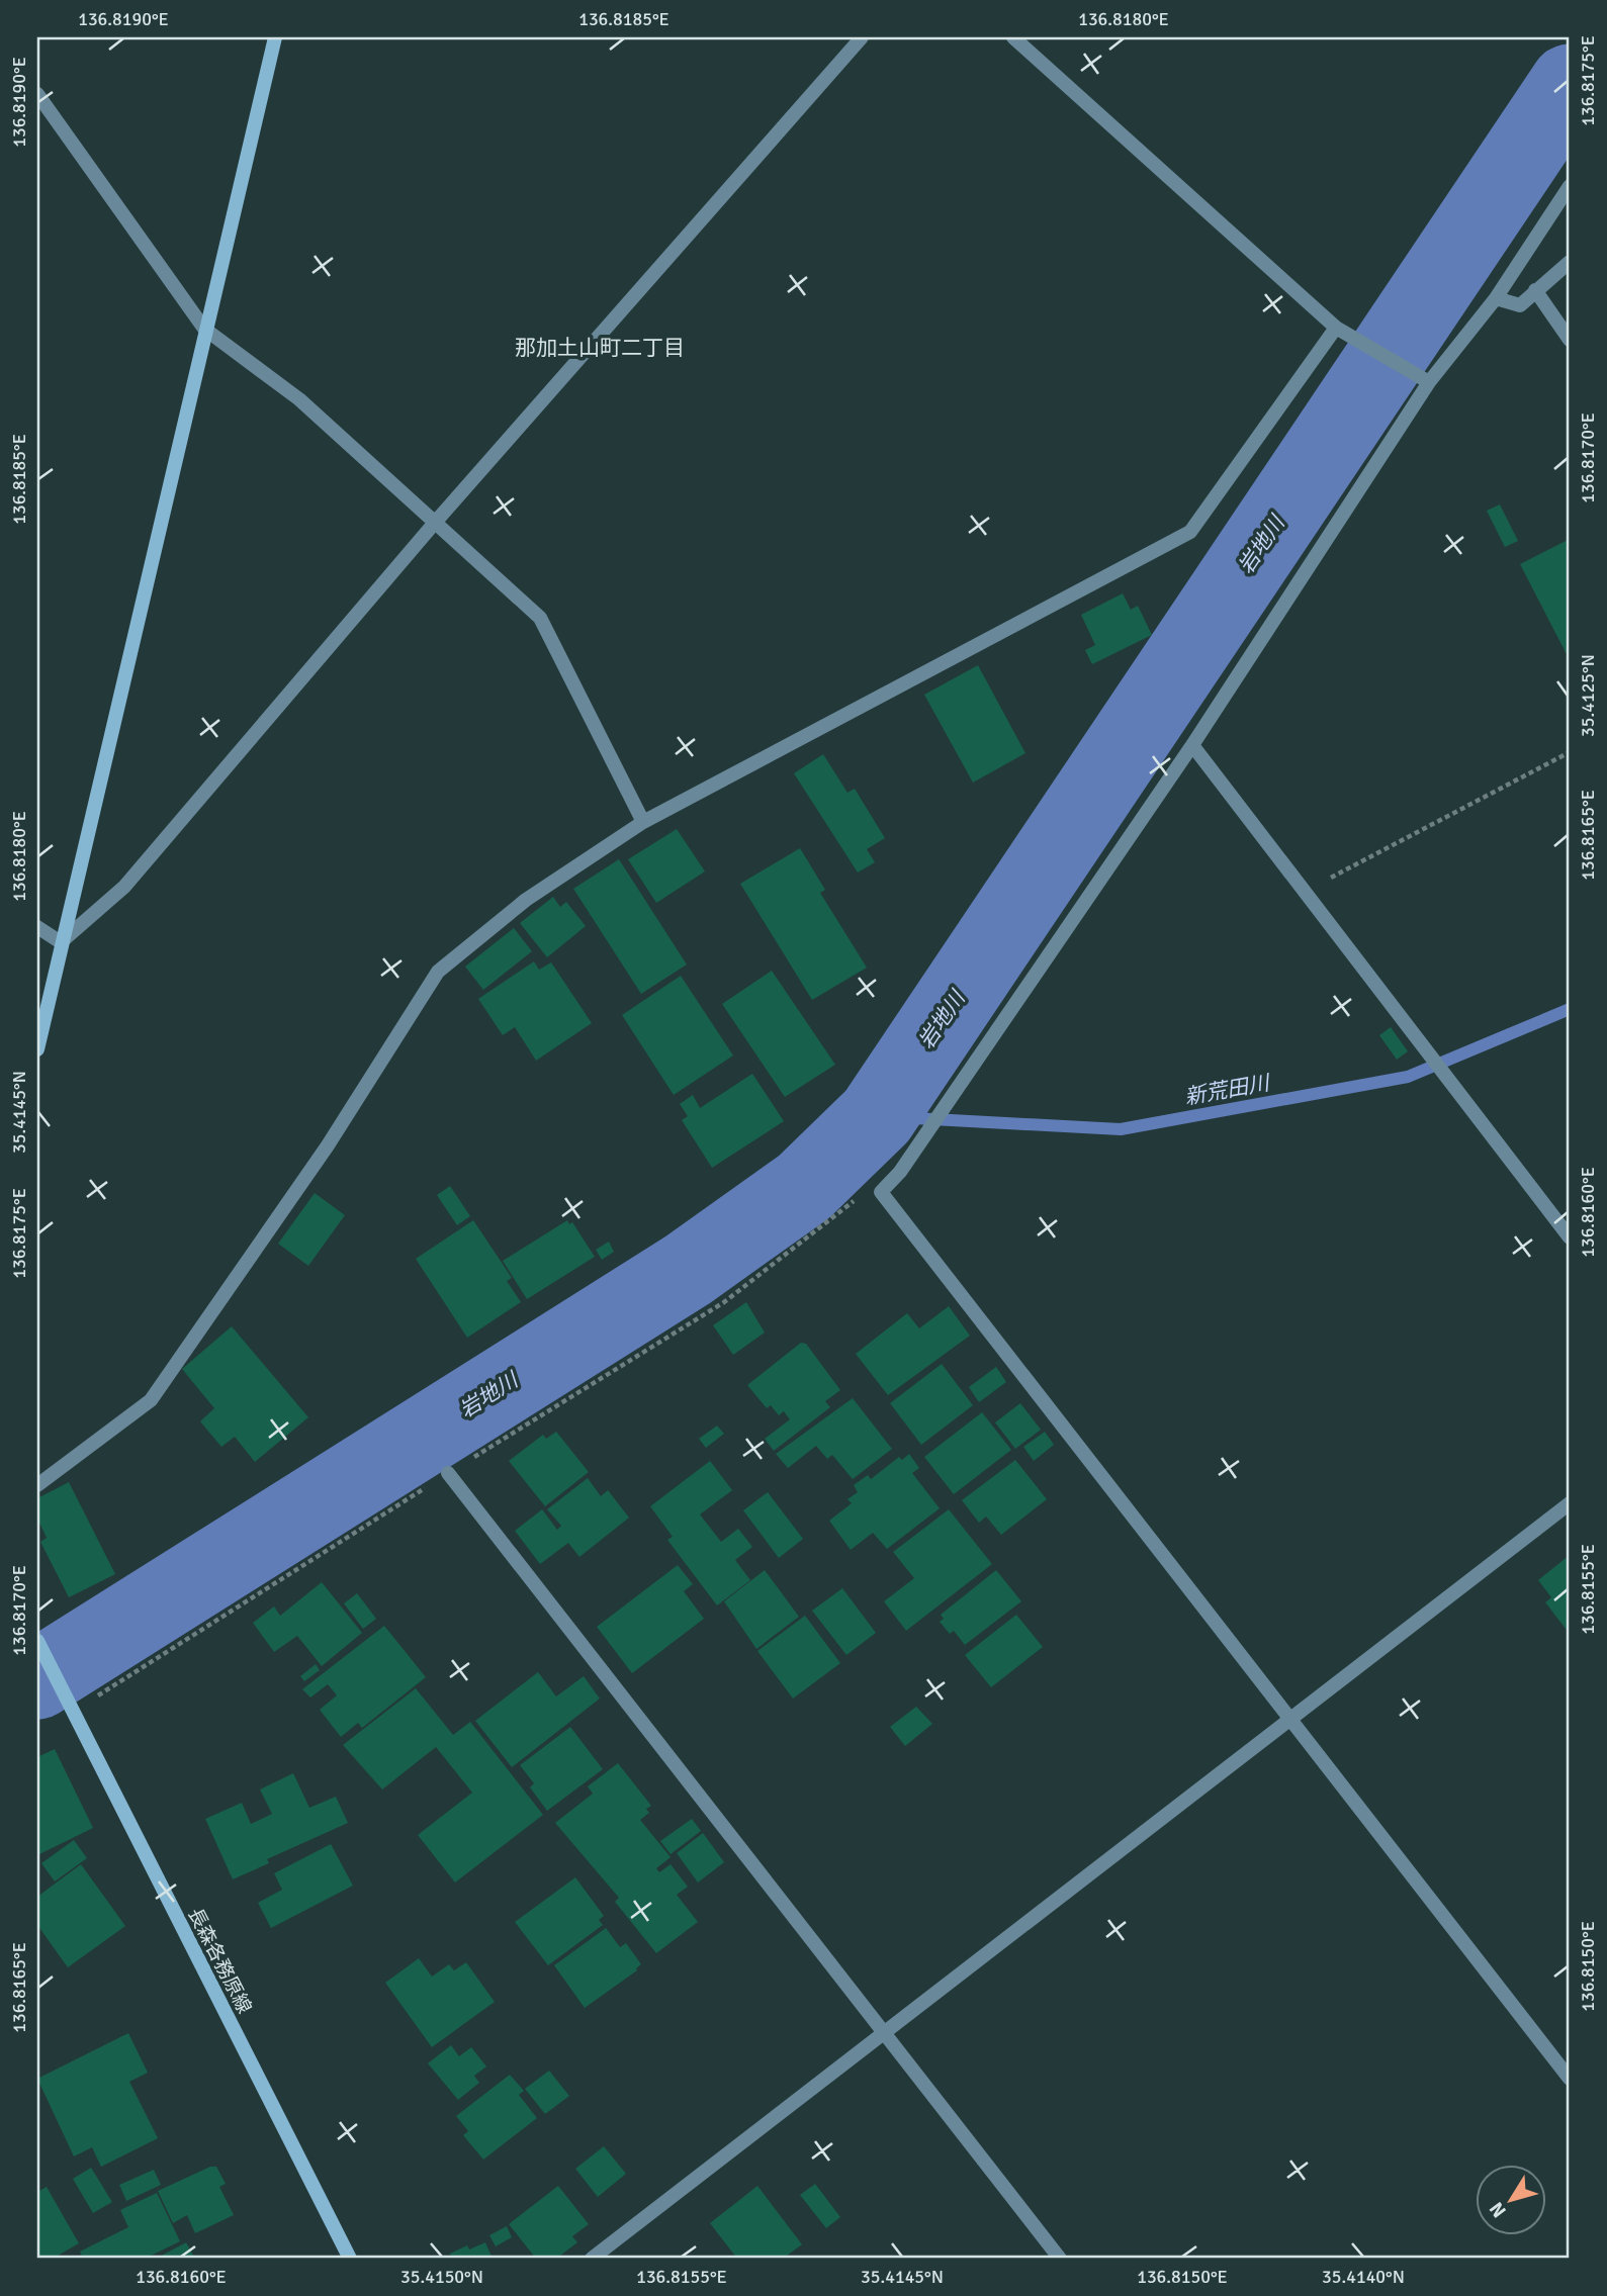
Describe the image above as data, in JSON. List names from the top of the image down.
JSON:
{
  "streets": {
    "street": ["長森各務原線"]
  },
  "districts": ["那加土山町二丁目"],
  "water": ["岩地川", "新荒田川"],
  "north": "bottom left",
  "coordinates": [
    "136.8190°E",
    "136.8185°E",
    "136.8180°E",
    "136.8175°E",
    "136.8170°E",
    "35.4125°N",
    "136.8165°E",
    "35.4145°N",
    "136.8160°E",
    "136.8155°E",
    "136.8150°E",
    "35.4150°N",
    "35.4140°N"
  ]
}
